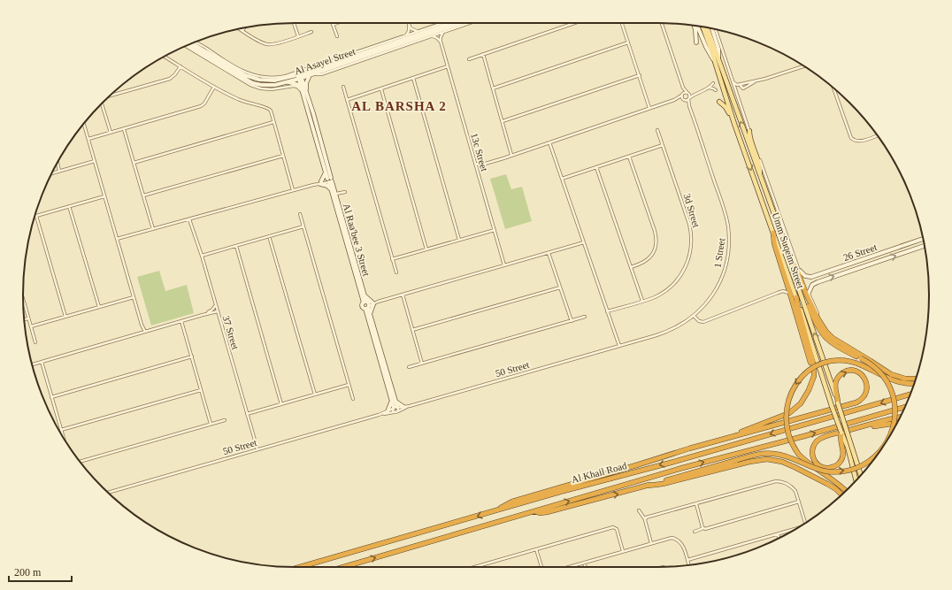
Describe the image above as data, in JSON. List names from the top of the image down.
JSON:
{
  "streets": {
    "highway": ["Al Khail Road"],
    "main road": ["Umm Suqeim Street"],
    "street": [
      "Al Asayel Street",
      "13c Street",
      "3d Street",
      "Al Raa'bee 3 Street",
      "26 Street",
      "1 Street",
      "37 Street",
      "50 Street"
    ]
  },
  "crossings": [
    ["Al Asayel Street", "Al Raa'bee 3 Street"],
    ["Al Raa'bee 3 Street", "50 Street"],
    ["1 Street", "50 Street"],
    ["37 Street", "50 Street"]
  ],
  "districts": ["AL BARSHA 2"],
  "scale_bar": "200 m"
}
